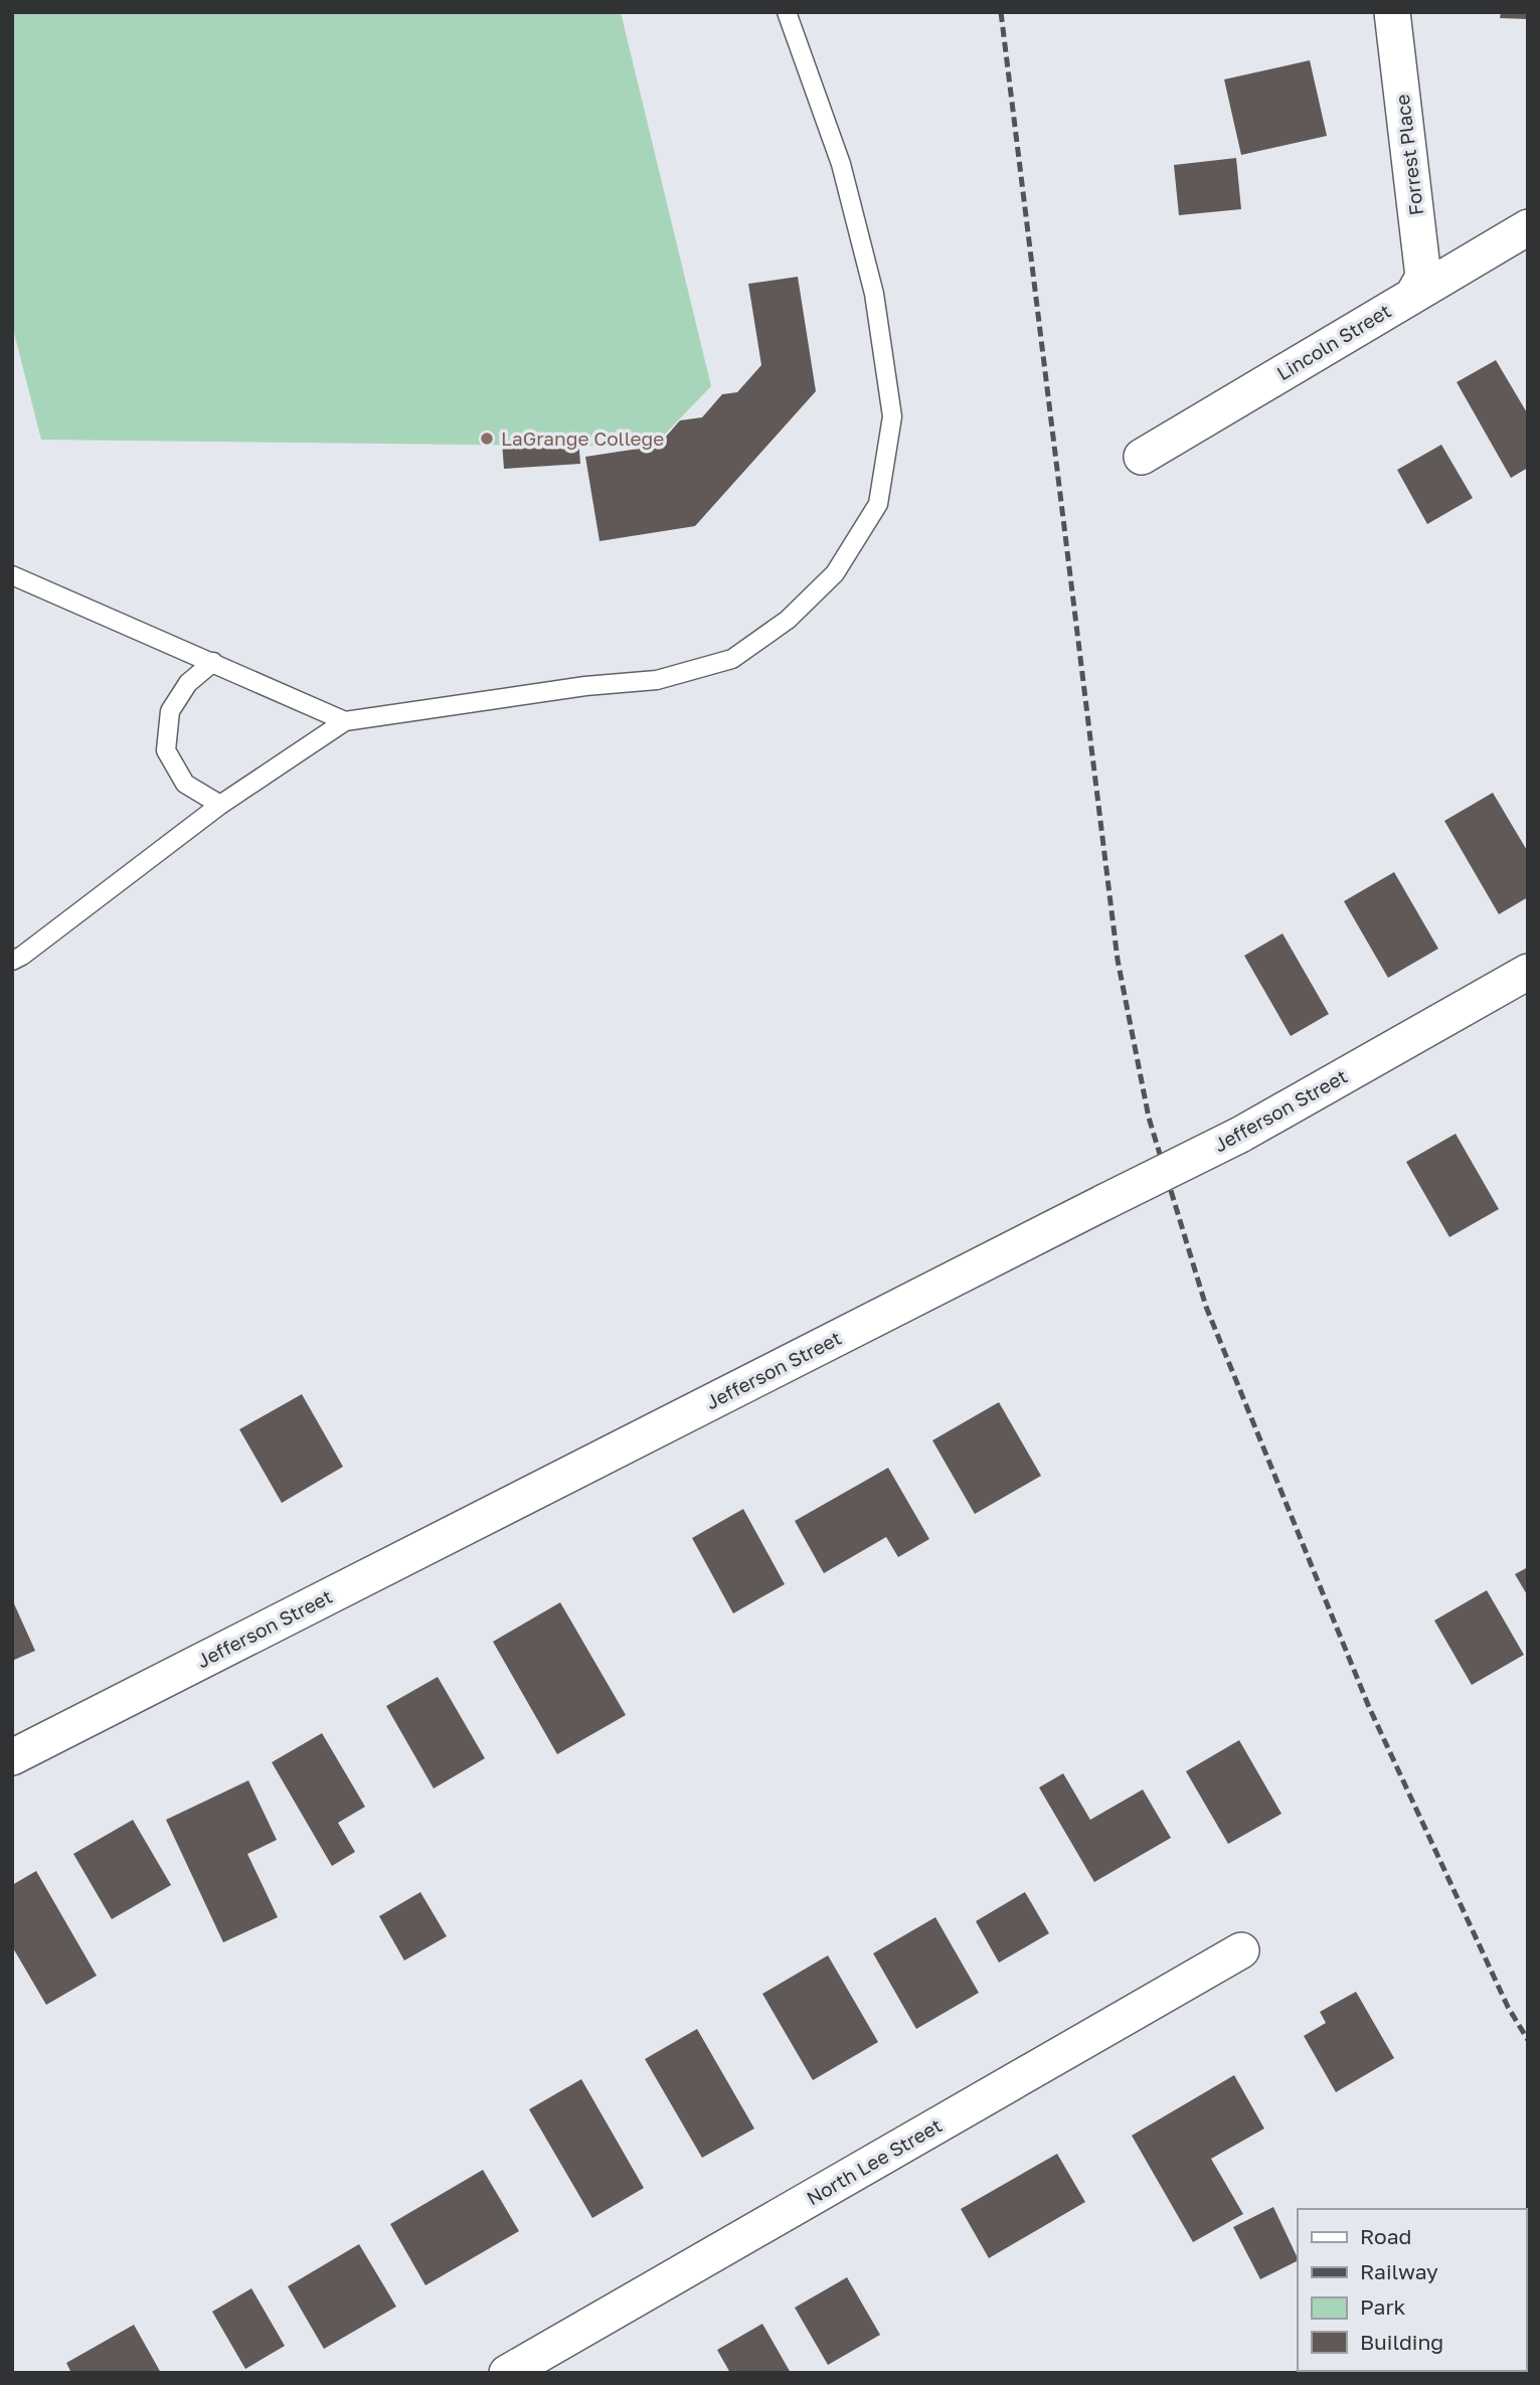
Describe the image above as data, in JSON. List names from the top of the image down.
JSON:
{
  "streets": {
    "street": [
      "Forrest Place",
      "Lincoln Street",
      "Jefferson Street",
      "North Lee Street"
    ]
  },
  "crossings": [
    ["Forrest Place", "Lincoln Street"]
  ],
  "places": ["LaGrange College"],
  "legend": [
    "Road",
    "Railway",
    "Park",
    "Building"
  ]
}
